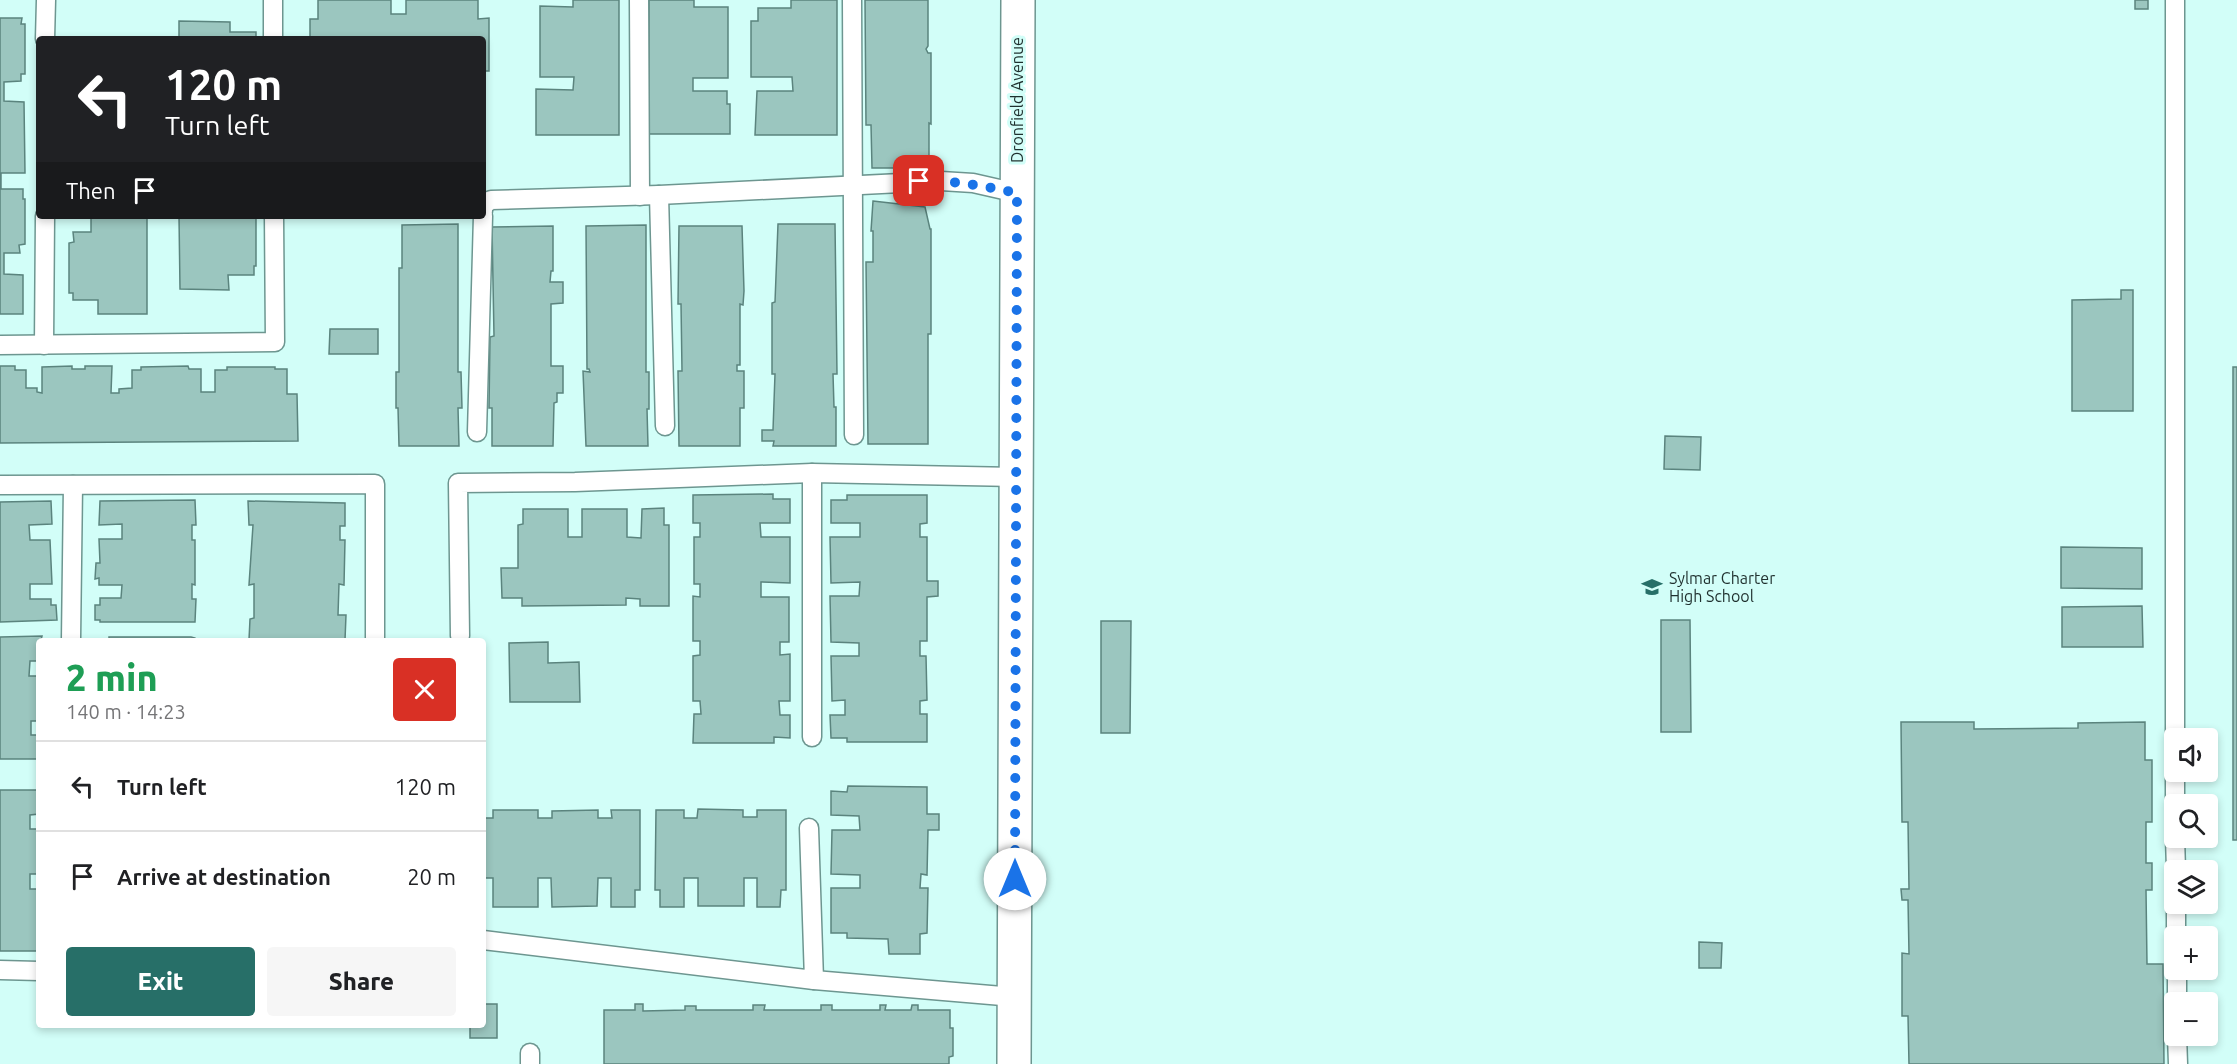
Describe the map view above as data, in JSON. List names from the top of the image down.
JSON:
{
  "streets": {
    "street": ["Dronfield Avenue"]
  },
  "places": {
    "school or university": ["Sylmar Charter High School"]
  },
  "page": {
    "turn": ["120 m", "Turn left"],
    "then": "Then",
    "heading": ["2 min", "140 m · 14:23"],
    "map_buttons": ["+", "−"],
    "list": [
      {
        "name": "Turn left",
        "value": "120 m"
      },
      {
        "name": "Arrive at destination",
        "value": "20 m"
      }
    ],
    "buttons": ["Exit", "Share"]
  }
}
